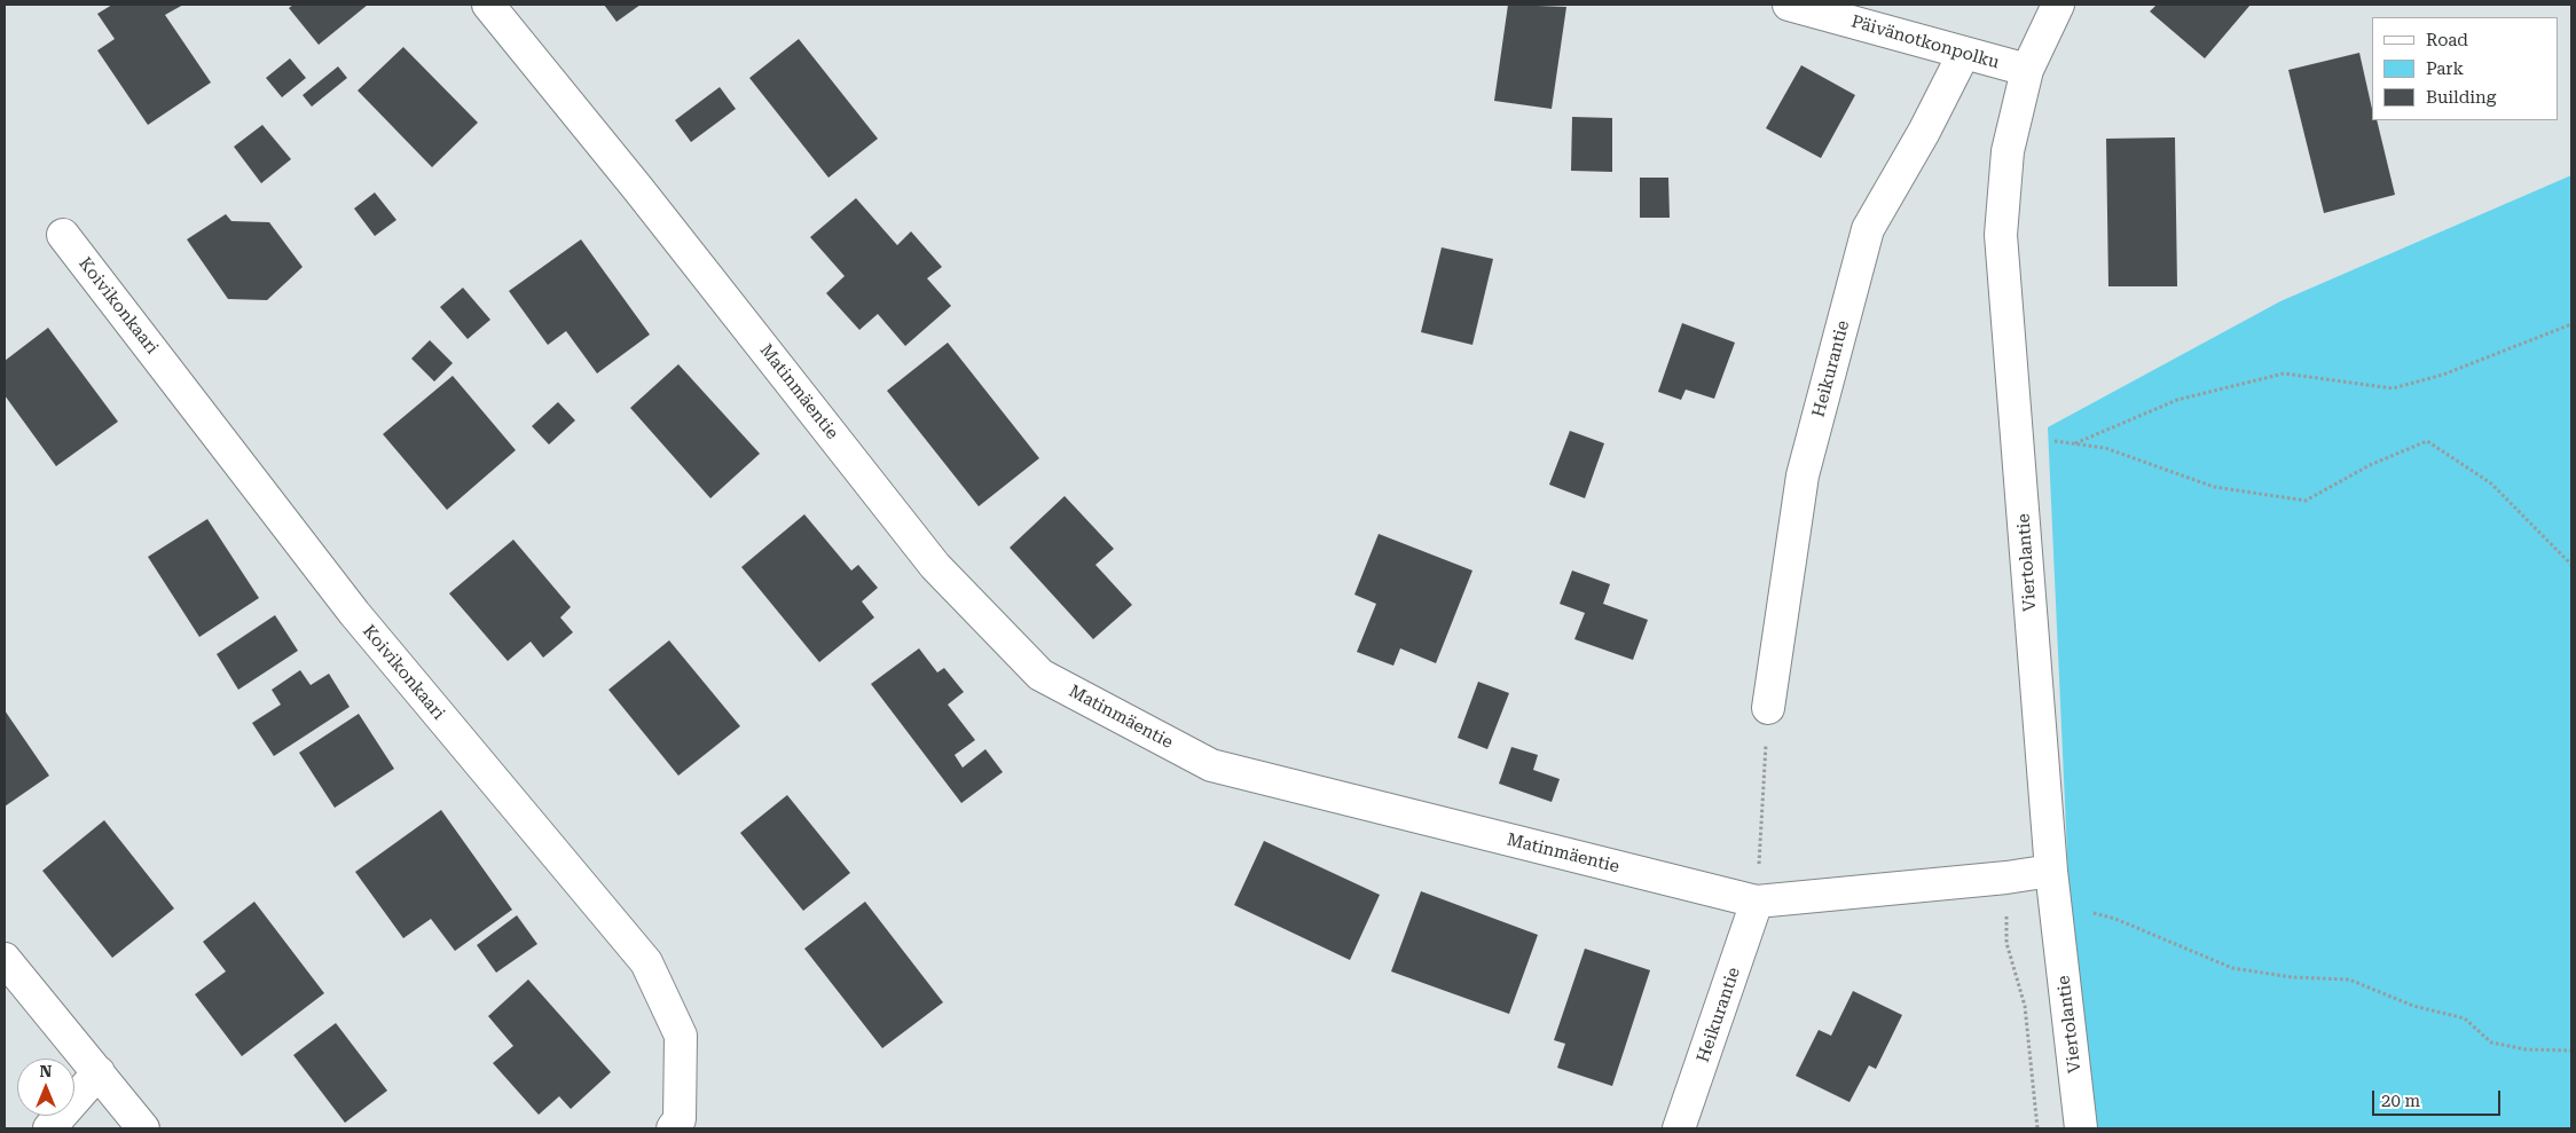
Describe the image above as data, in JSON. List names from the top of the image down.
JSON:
{
  "streets": {
    "street": [
      "Päivänotkonpolku",
      "Koivikonkaari",
      "Heikurantie",
      "Matinmäentie",
      "Viertolantie"
    ]
  },
  "crossings": [
    ["Päivänotkonpolku", "Heikurantie"],
    ["Päivänotkonpolku", "Viertolantie"],
    ["Heikurantie", "Matinmäentie"],
    ["Matinmäentie", "Viertolantie"]
  ],
  "legend": ["Road", "Park", "Building"],
  "scale_bar": "20 m",
  "north": "top"
}
